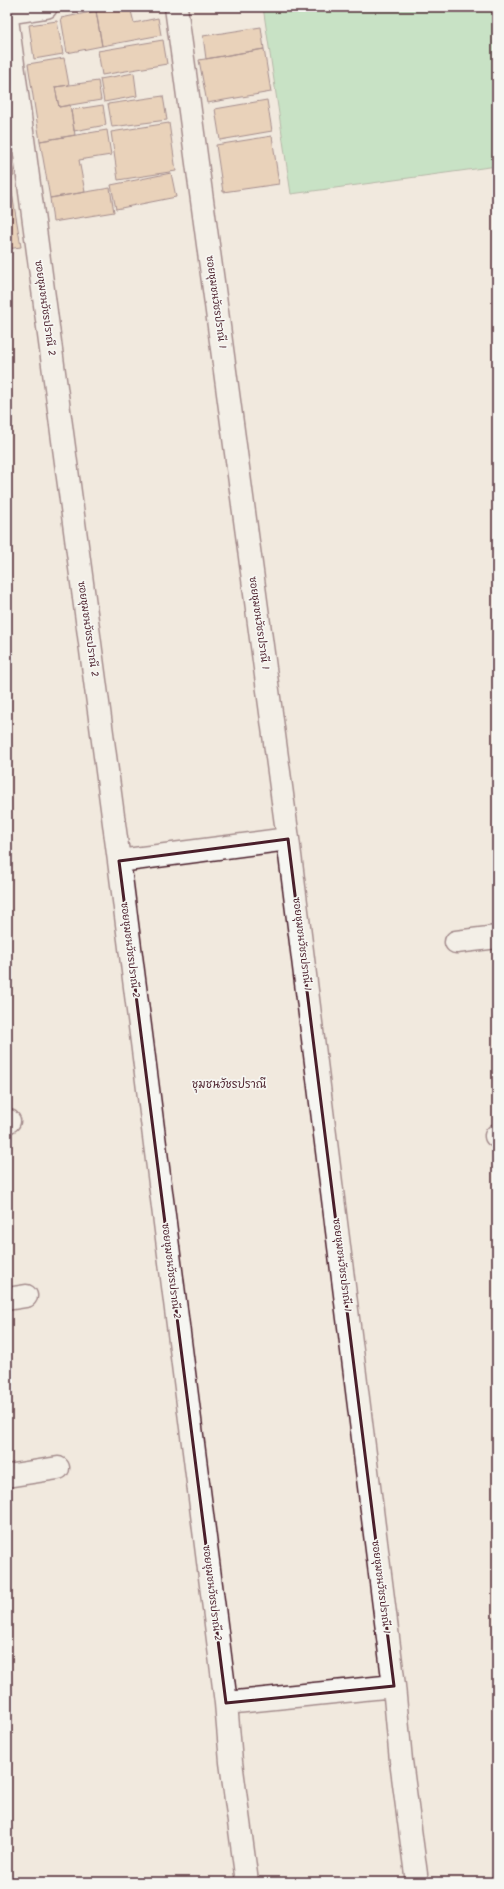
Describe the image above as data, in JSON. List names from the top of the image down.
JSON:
{
  "streets": {
    "street": ["ซอยชุมชนวัชรปราณี 1", "ซอยชุมชนวัชรปราณี 2"]
  },
  "districts": ["ชุมชนวัชรปราณี"]
}
